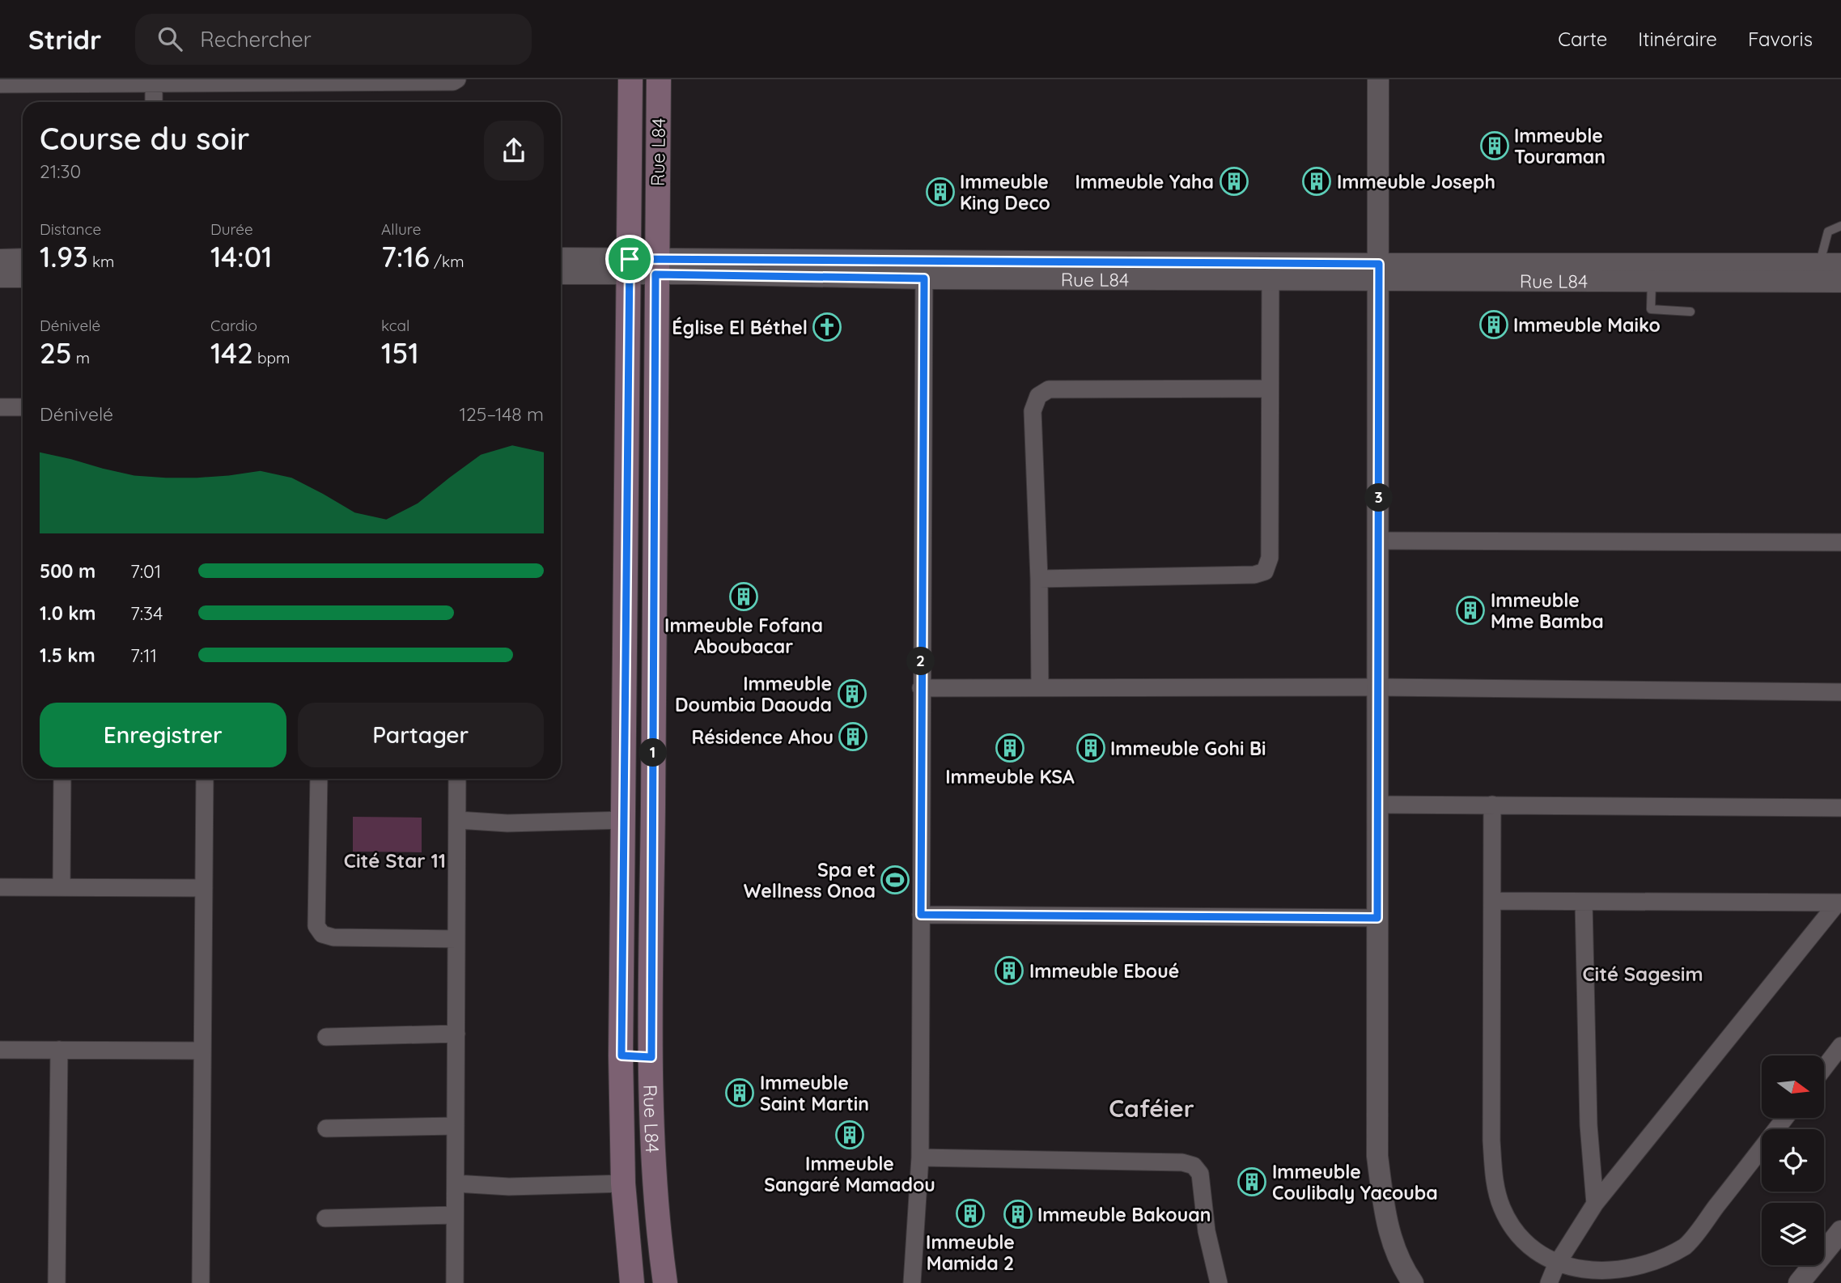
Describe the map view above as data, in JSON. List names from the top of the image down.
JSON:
{
  "streets": {
    "main road": ["Rue L84"]
  },
  "districts": ["Cité Star 11", "Cité Sagesim", "Caféier"],
  "places": {
    "building": [
      "Immeuble Touraman",
      "Immeuble Yaha",
      "Immeuble Joseph",
      "Immeuble King Deco",
      "Immeuble Maiko",
      "Immeuble Fofana Aboubacar",
      "Immeuble Mme Bamba",
      "Immeuble Doumbia Daouda",
      "Résidence Ahou",
      "Immeuble KSA",
      "Immeuble Gohi Bi",
      "Immeuble Eboué",
      "Immeuble Saint Martin",
      "Immeuble Sangaré Mamadou",
      "Immeuble Coulibaly Yacouba",
      "Immeuble Mamida 2",
      "Immeuble Bakouan"
    ],
    "church": ["Église El Béthel"],
    "sports": ["Spa et Wellness Onoa"]
  },
  "north": "right",
  "page": {
    "header": "Stridr",
    "search": "Rechercher",
    "nav": ["Carte", "Itinéraire", "Favoris"],
    "heading": ["Course du soir", "21:30"],
    "stats": [
      ["Distance", "1.93 km"],
      ["Durée", "14:01"],
      ["Allure", "7:16 /km"],
      ["Dénivelé", "25 m"],
      ["Cardio", "142 bpm"],
      ["kcal", "151"]
    ],
    "chart": ["Dénivelé", "125–148 m"],
    "pins": ["3", "2", "1"],
    "list": [
      {
        "name": "500 m",
        "note": "7:01"
      },
      {
        "name": "1.0 km",
        "note": "7:34"
      },
      {
        "name": "1.5 km",
        "note": "7:11"
      }
    ],
    "buttons": ["Enregistrer", "Partager"]
  }
}
